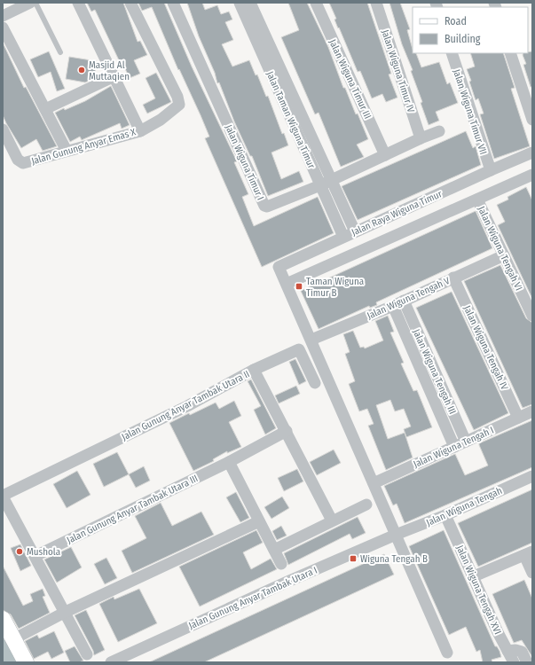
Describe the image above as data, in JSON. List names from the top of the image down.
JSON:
{
  "streets": {
    "street": [
      "Jalan Wiguna Timur IV",
      "Jalan Wiguna Timur III",
      "Jalan Wiguna Timur VII",
      "Jalan Taman Wiguna Timur",
      "Jalan Gunung Anyar Emas X",
      "Jalan Wiguna Timur I",
      "Jalan Raya Wiguna Timur",
      "Jalan Wiguna Tengah VI",
      "Jalan Wiguna Tengah V",
      "Jalan Wiguna Tengah IV",
      "Jalan Wiguna Tengah III",
      "Jalan Gunung Anyar Tambak Utara II",
      "Jalan Wiguna Tengah I",
      "Jalan Wiguna Tengah",
      "Jalan Gunung Anyar Tambak Utara III",
      "Jalan Wiguna Tengah XVI",
      "Jalan Gunung Anyar Tambak Utara I"
    ]
  },
  "crossings": [
    ["Jalan Wiguna Timur IV", "Jalan Wiguna Timur I"],
    ["Jalan Wiguna Timur III", "Jalan Wiguna Timur I"],
    ["Jalan Wiguna Timur VII", "Jalan Raya Wiguna Timur"],
    ["Jalan Taman Wiguna Timur", "Jalan Wiguna Timur I"],
    ["Jalan Taman Wiguna Timur", "Jalan Raya Wiguna Timur"],
    ["Jalan Raya Wiguna Timur", "Jalan Wiguna Tengah V"],
    ["Jalan Raya Wiguna Timur", "Jalan Wiguna Tengah I"],
    ["Jalan Raya Wiguna Timur", "Jalan Wiguna Tengah"],
    ["Jalan Raya Wiguna Timur", "Jalan Gunung Anyar Tambak Utara I"],
    ["Jalan Wiguna Tengah VI", "Jalan Wiguna Tengah V"],
    ["Jalan Wiguna Tengah V", "Jalan Wiguna Tengah IV"],
    ["Jalan Wiguna Tengah V", "Jalan Wiguna Tengah III"],
    ["Jalan Wiguna Tengah IV", "Jalan Wiguna Tengah I"],
    ["Jalan Wiguna Tengah III", "Jalan Wiguna Tengah I"],
    ["Jalan Gunung Anyar Tambak Utara II", "Jalan Gunung Anyar Tambak Utara III"],
    ["Jalan Wiguna Tengah", "Jalan Wiguna Tengah XVI"],
    ["Jalan Wiguna Tengah", "Jalan Gunung Anyar Tambak Utara I"]
  ],
  "places": {
    "other": ["Masjid Al Muttaqien", "Mushola"],
    "transit": ["Taman Wiguna Timur B", "Wiguna Tengah B"]
  },
  "legend": ["Road", "Building"]
}
